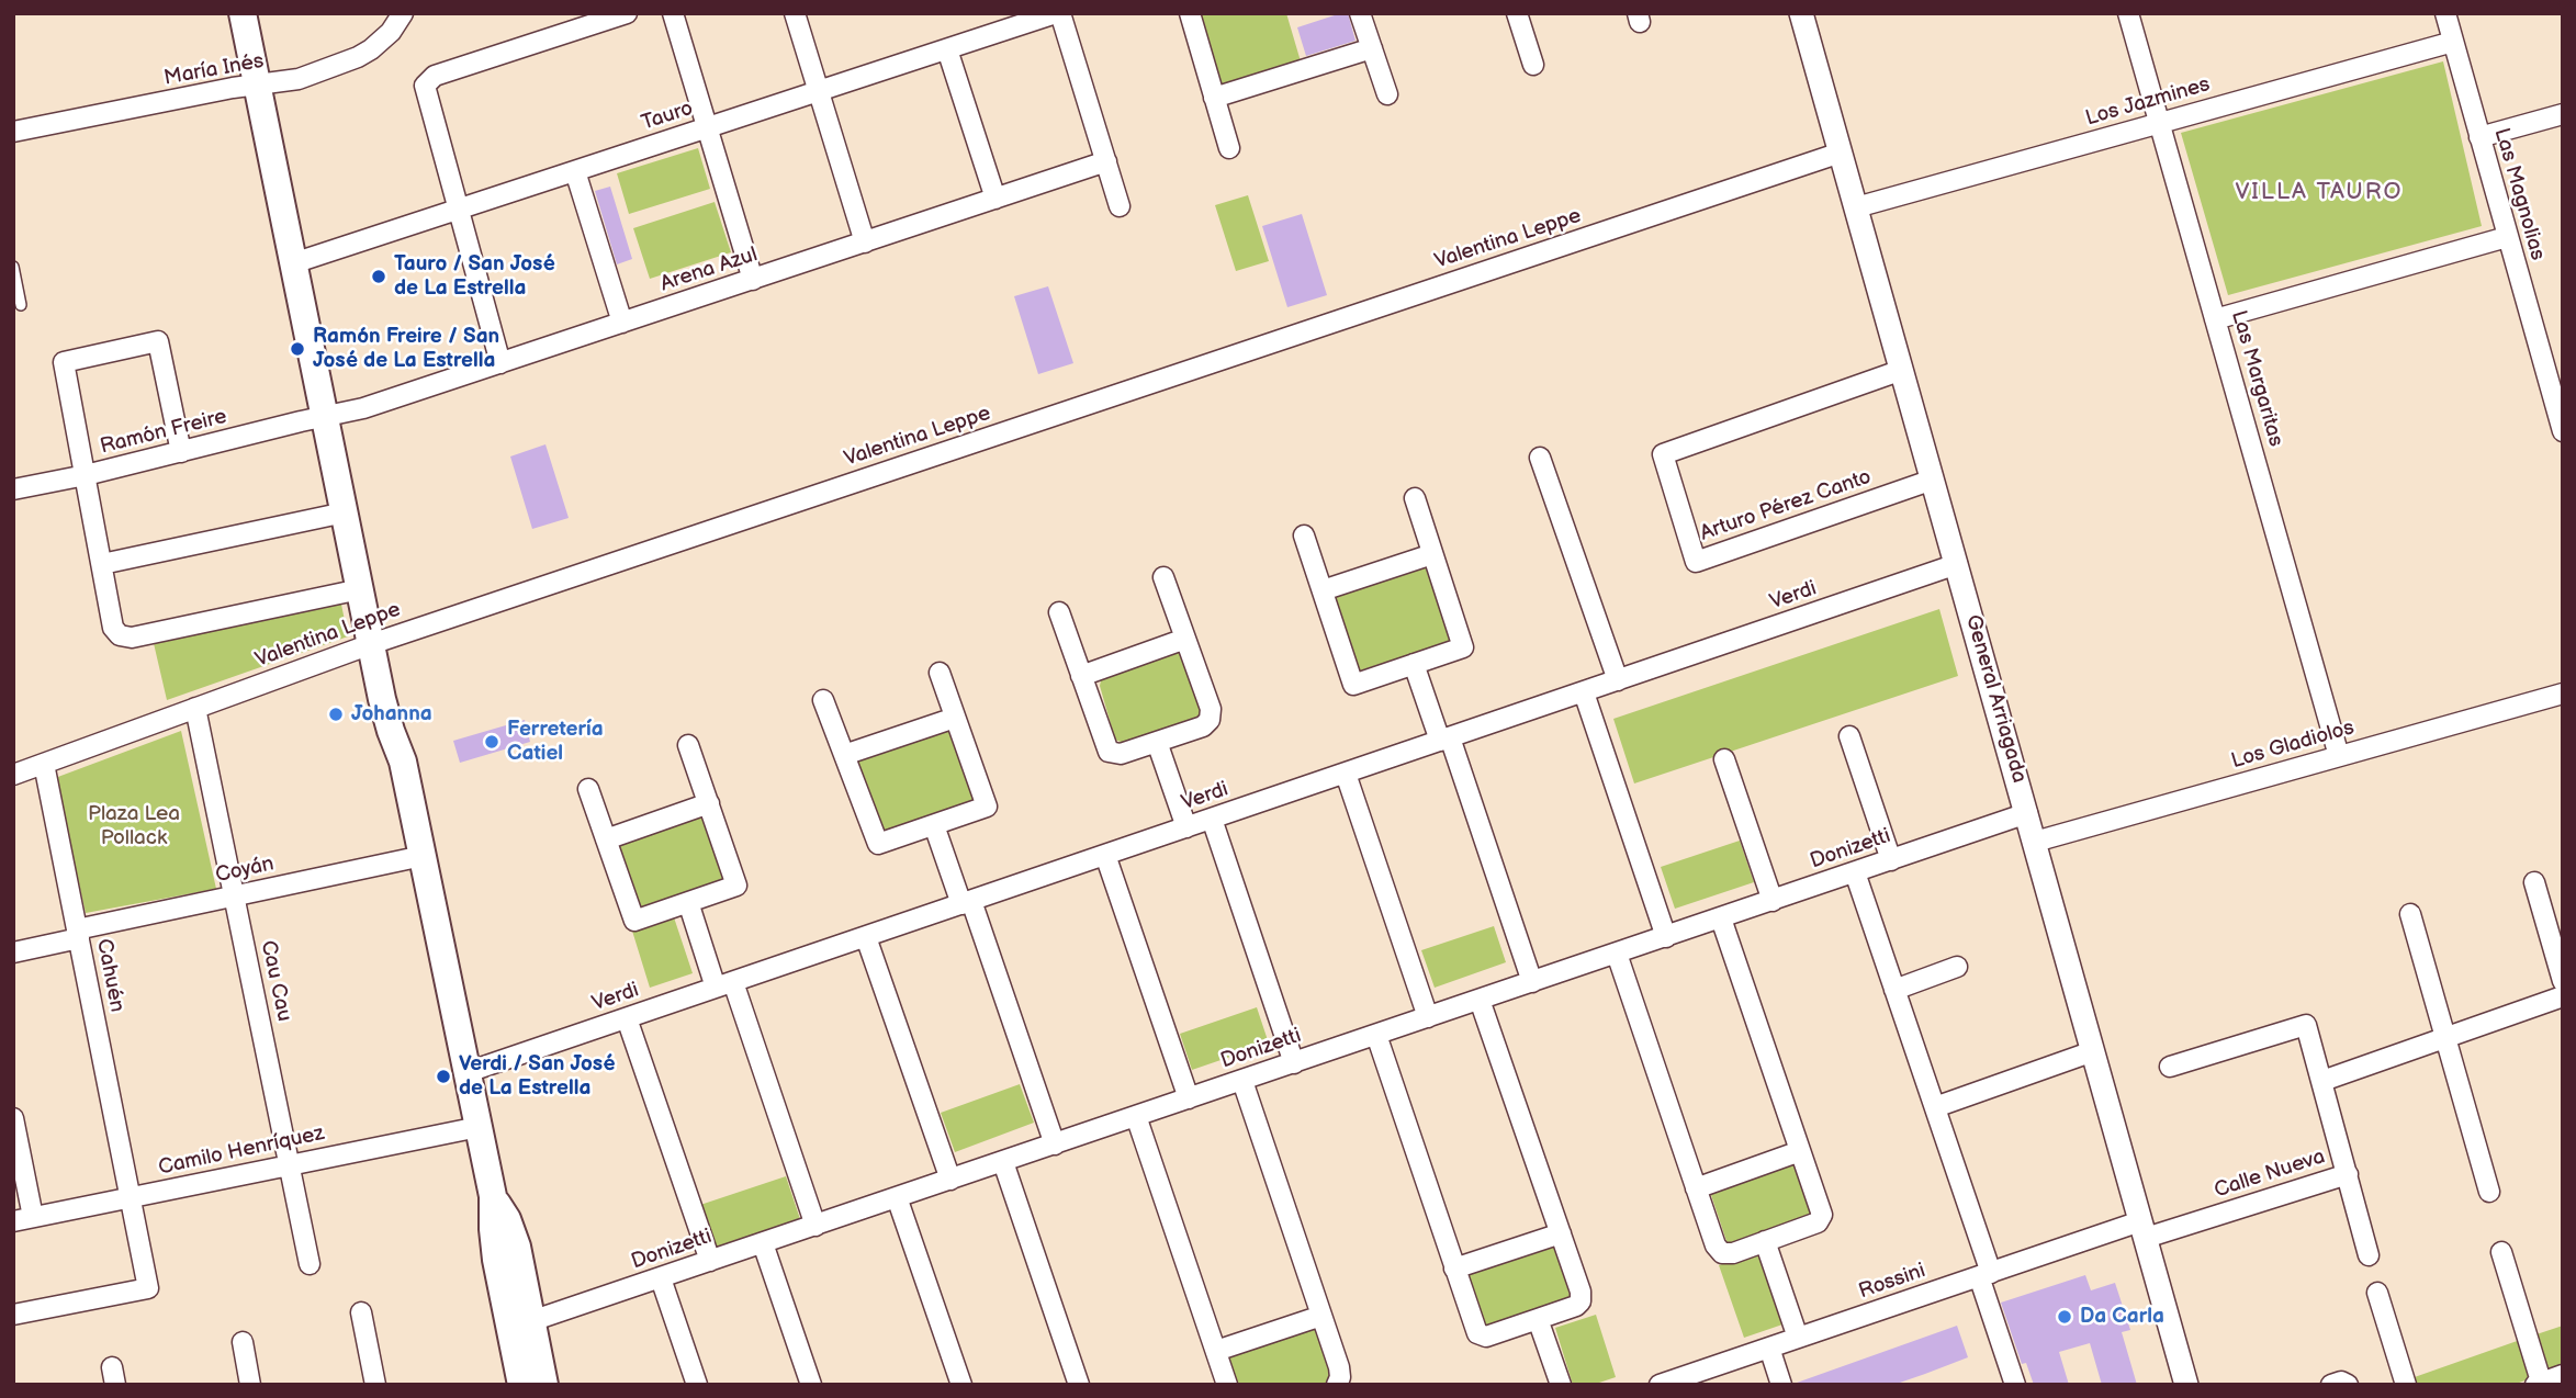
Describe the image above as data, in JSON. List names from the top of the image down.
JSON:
{
  "streets": {
    "street": [
      "María Inés",
      "Los Jazmines",
      "Tauro",
      "Las Magnolias",
      "Valentina Leppe",
      "Arena Azul",
      "Las Margaritas",
      "Ramón Freire",
      "Arturo Pérez Canto",
      "Verdi",
      "General Arriagada",
      "Los Gladiolos",
      "Donizetti",
      "Coyán",
      "Cahuén",
      "Cau Cau",
      "Camilo Henríquez",
      "Calle Nueva",
      "Rossini"
    ]
  },
  "crossings": [
    ["Los Jazmines", "Las Magnolias"],
    ["Los Jazmines", "Las Margaritas"],
    ["Los Jazmines", "General Arriagada"],
    ["Valentina Leppe", "General Arriagada"],
    ["Valentina Leppe", "Cahuén"],
    ["Valentina Leppe", "Cau Cau"],
    ["Arena Azul", "Ramón Freire"],
    ["Las Margaritas", "Los Gladiolos"],
    ["Arturo Pérez Canto", "General Arriagada"],
    ["Verdi", "General Arriagada"],
    ["General Arriagada", "Los Gladiolos"],
    ["General Arriagada", "Donizetti"],
    ["General Arriagada", "Calle Nueva"],
    ["General Arriagada", "Rossini"],
    ["Coyán", "Cahuén"],
    ["Coyán", "Cau Cau"],
    ["Cahuén", "Camilo Henríquez"],
    ["Cau Cau", "Camilo Henríquez"],
    ["Calle Nueva", "Rossini"]
  ],
  "districts": ["VILLA TAURO"],
  "parks": ["Plaza Lea Pollack"],
  "places": [
    "Tauro / San José de La Estrella",
    "Ramón Freire / San José de La Estrella",
    "Johanna",
    "Ferretería Catiel",
    "Verdi / San José de La Estrella",
    "Da Carla"
  ]
}
